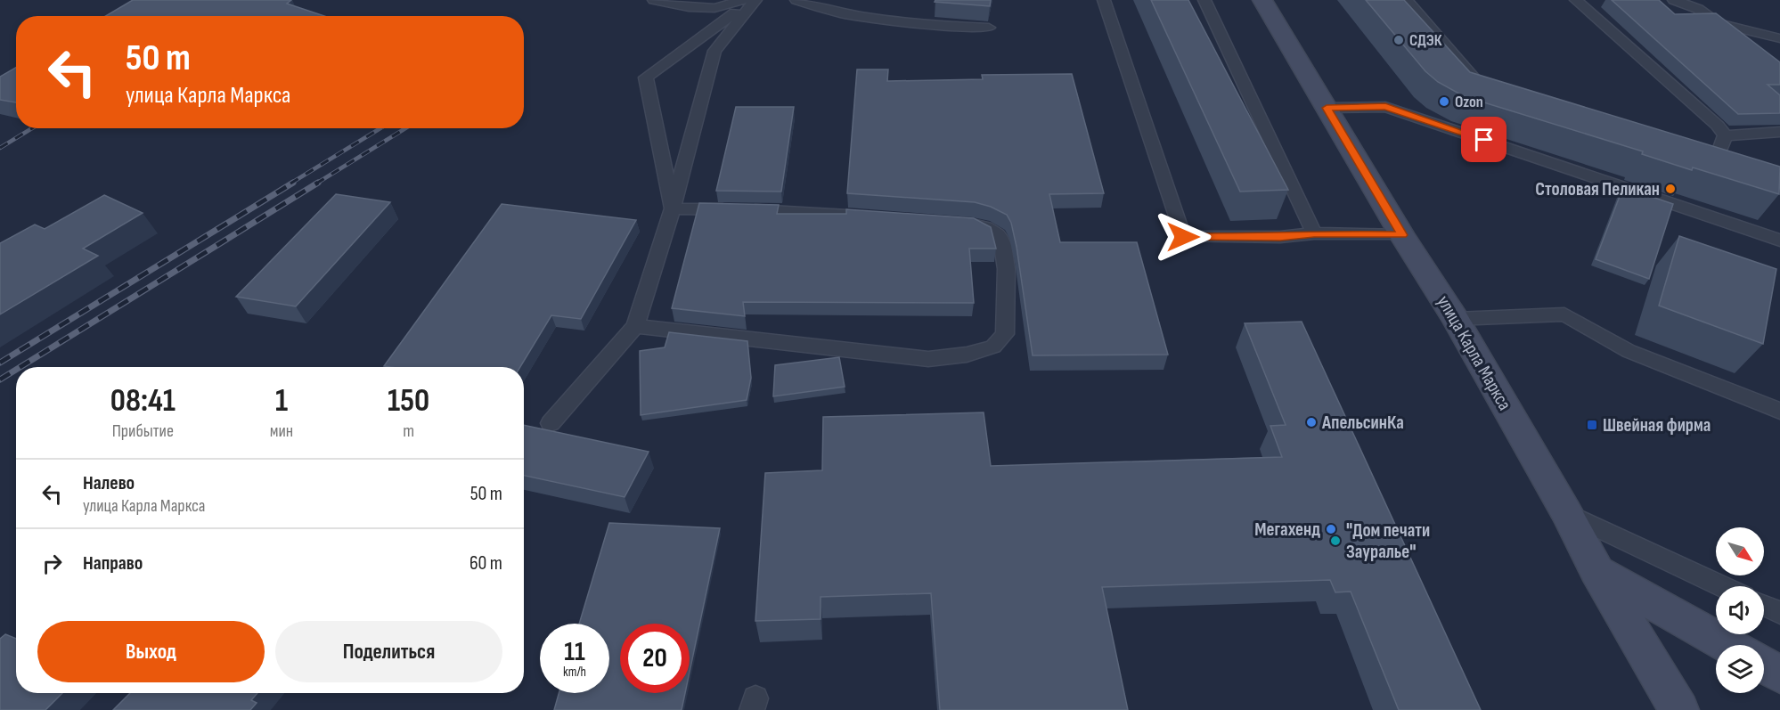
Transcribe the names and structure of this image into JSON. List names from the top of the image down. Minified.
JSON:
{"streets":{"main road":["улица Карла Маркса"]},"places":{"other":["СДЭК","Ozon","Столовая Пеликан","АпельсинКа","Мегахенд","\"Дом печати Зауралье\""],"transit":["Швейная фирма"]},"north":"bottom right","page":{"turn":["50 m","улица Карла Маркса"],"eta":["08:41","Прибытие","1","мин","150","m"],"list":[{"name":"Налево","note":"улица Карла Маркса","value":"50 m"},{"name":"Направо","value":"60 m"}],"buttons":["Выход","Поделиться"],"speed":"11 km/h","limit":"20"}}
